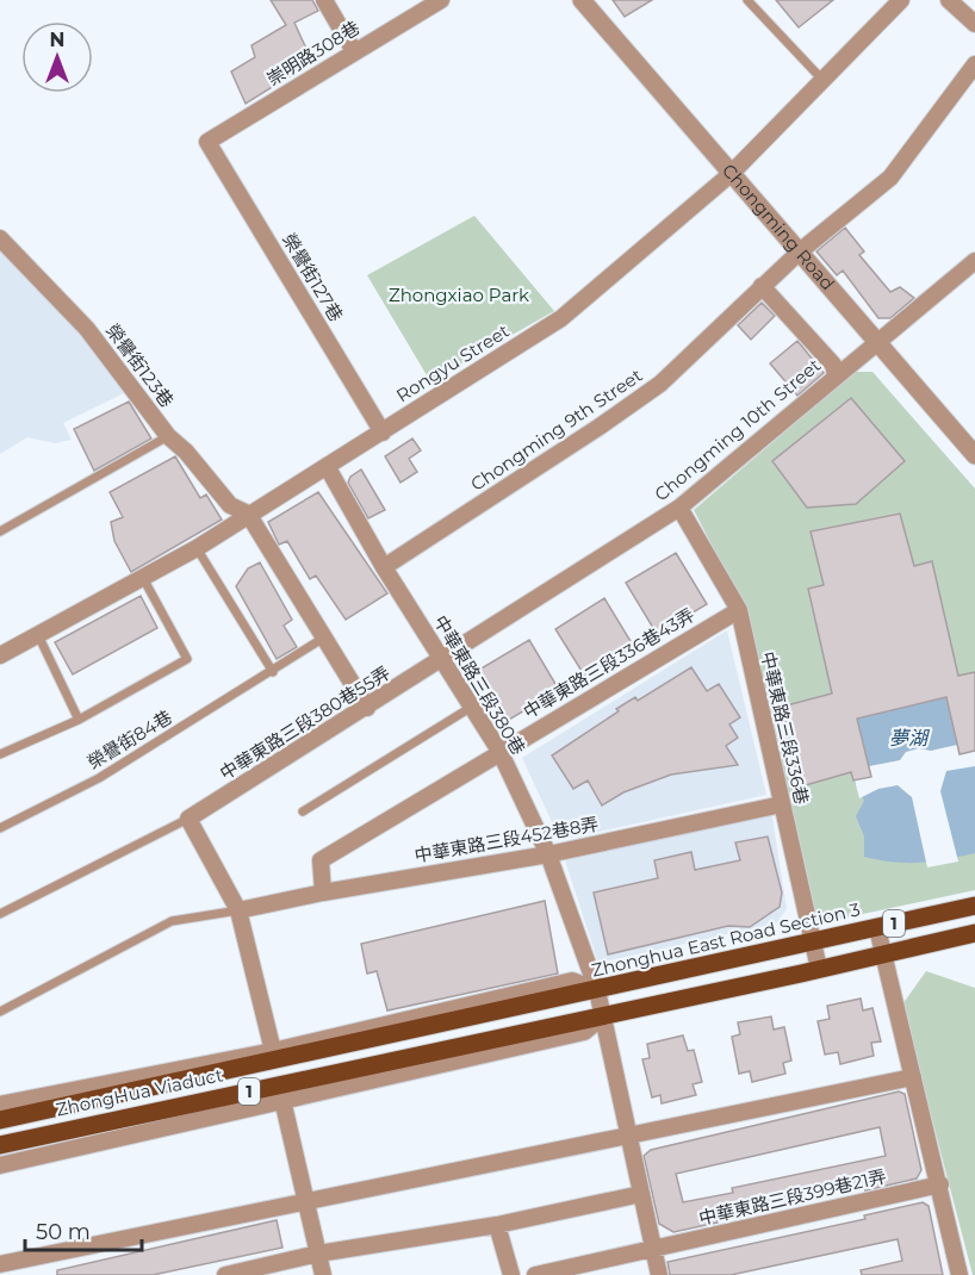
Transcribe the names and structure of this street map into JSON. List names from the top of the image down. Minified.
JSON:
{"streets":{"main road":["1","Zhonghua East Road Section 3","ZhongHua Viaduct"],"street":["崇明路308巷","Chongming Road","榮譽街127巷","Rongyu Street","榮譽街123巷","Chongming 9th Street","Chongming 10th Street","中華東路三段336巷43弄","中華東路三段380巷","中華東路三段380巷55弄","中華東路三段336巷","中華東路三段452巷8弄","中華東路三段399巷21弄"],"lane":["榮譽街84巷"]},"crossings":[["崇明路308巷","榮譽街127巷"],["Chongming Road","Rongyu Street"],["Chongming Road","Chongming 9th Street"],["Chongming Road","Chongming 10th Street"],["榮譽街127巷","Rongyu Street"],["Rongyu Street","榮譽街123巷"],["Rongyu Street","中華東路三段380巷"],["Chongming 9th Street","中華東路三段380巷"],["Chongming 10th Street","中華東路三段380巷"],["Chongming 10th Street","中華東路三段380巷55弄"],["Chongming 10th Street","中華東路三段336巷"],["中華東路三段336巷43弄","中華東路三段380巷"],["中華東路三段336巷43弄","中華東路三段336巷"],["中華東路三段336巷43弄","中華東路三段452巷8弄"],["中華東路三段380巷","中華東路三段380巷55弄"],["中華東路三段380巷","中華東路三段452巷8弄"],["中華東路三段380巷","1"],["中華東路三段380巷","Zhonghua East Road Section 3"],["中華東路三段380巷","ZhongHua Viaduct"],["中華東路三段380巷","中華東路三段399巷21弄"],["中華東路三段336巷","中華東路三段452巷8弄"],["中華東路三段336巷","1"],["中華東路三段336巷","Zhonghua East Road Section 3"],["1","ZhongHua Viaduct"],["Zhonghua East Road Section 3","ZhongHua Viaduct"]],"water":["夢湖"],"parks":["Zhongxiao Park"],"scale_bar":"50 m","north":"top"}
